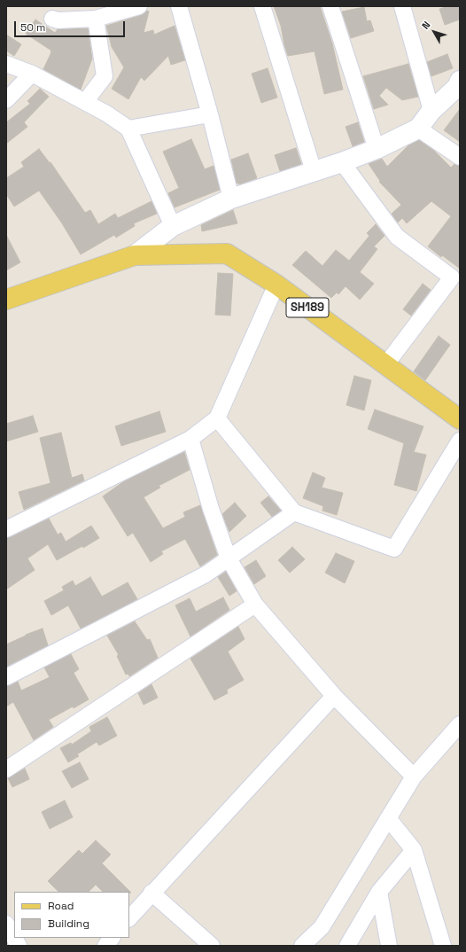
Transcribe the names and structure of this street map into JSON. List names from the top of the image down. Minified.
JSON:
{"streets":{"main road":["SH189"]},"legend":["Road","Building"],"scale_bar":"50 m","north":"top left"}
